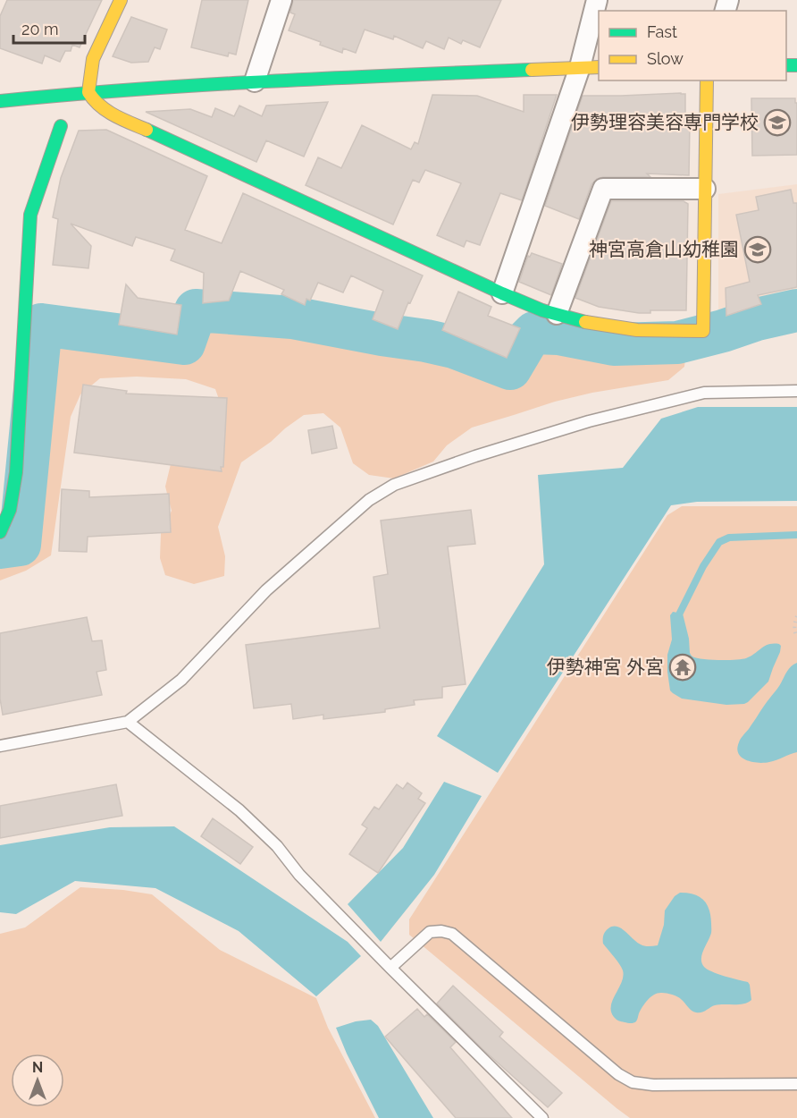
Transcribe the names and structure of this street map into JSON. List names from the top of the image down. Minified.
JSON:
{"places":{"school or university":["伊勢理容美容専門学校","神宮高倉山幼稚園"],"temple":["伊勢神宮 外宮"]},"legend":["Fast","Slow"],"scale_bar":"20 m","north":"top"}
